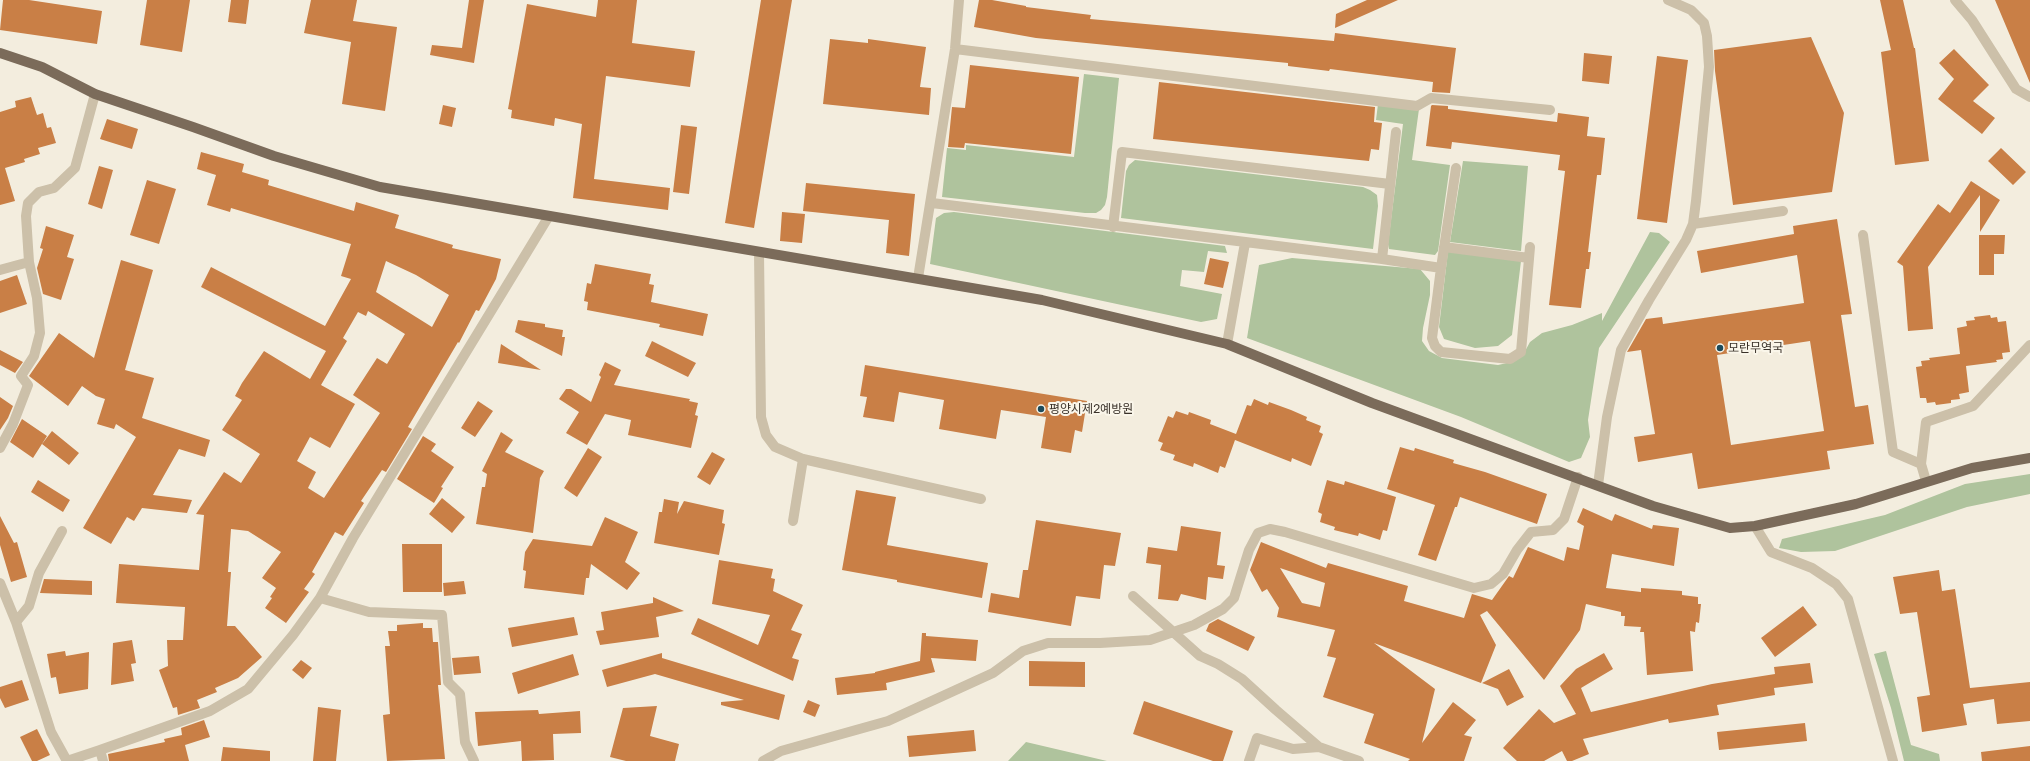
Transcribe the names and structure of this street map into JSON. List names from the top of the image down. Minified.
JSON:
{"places":["모란무역국","평양시제2예방원"]}
